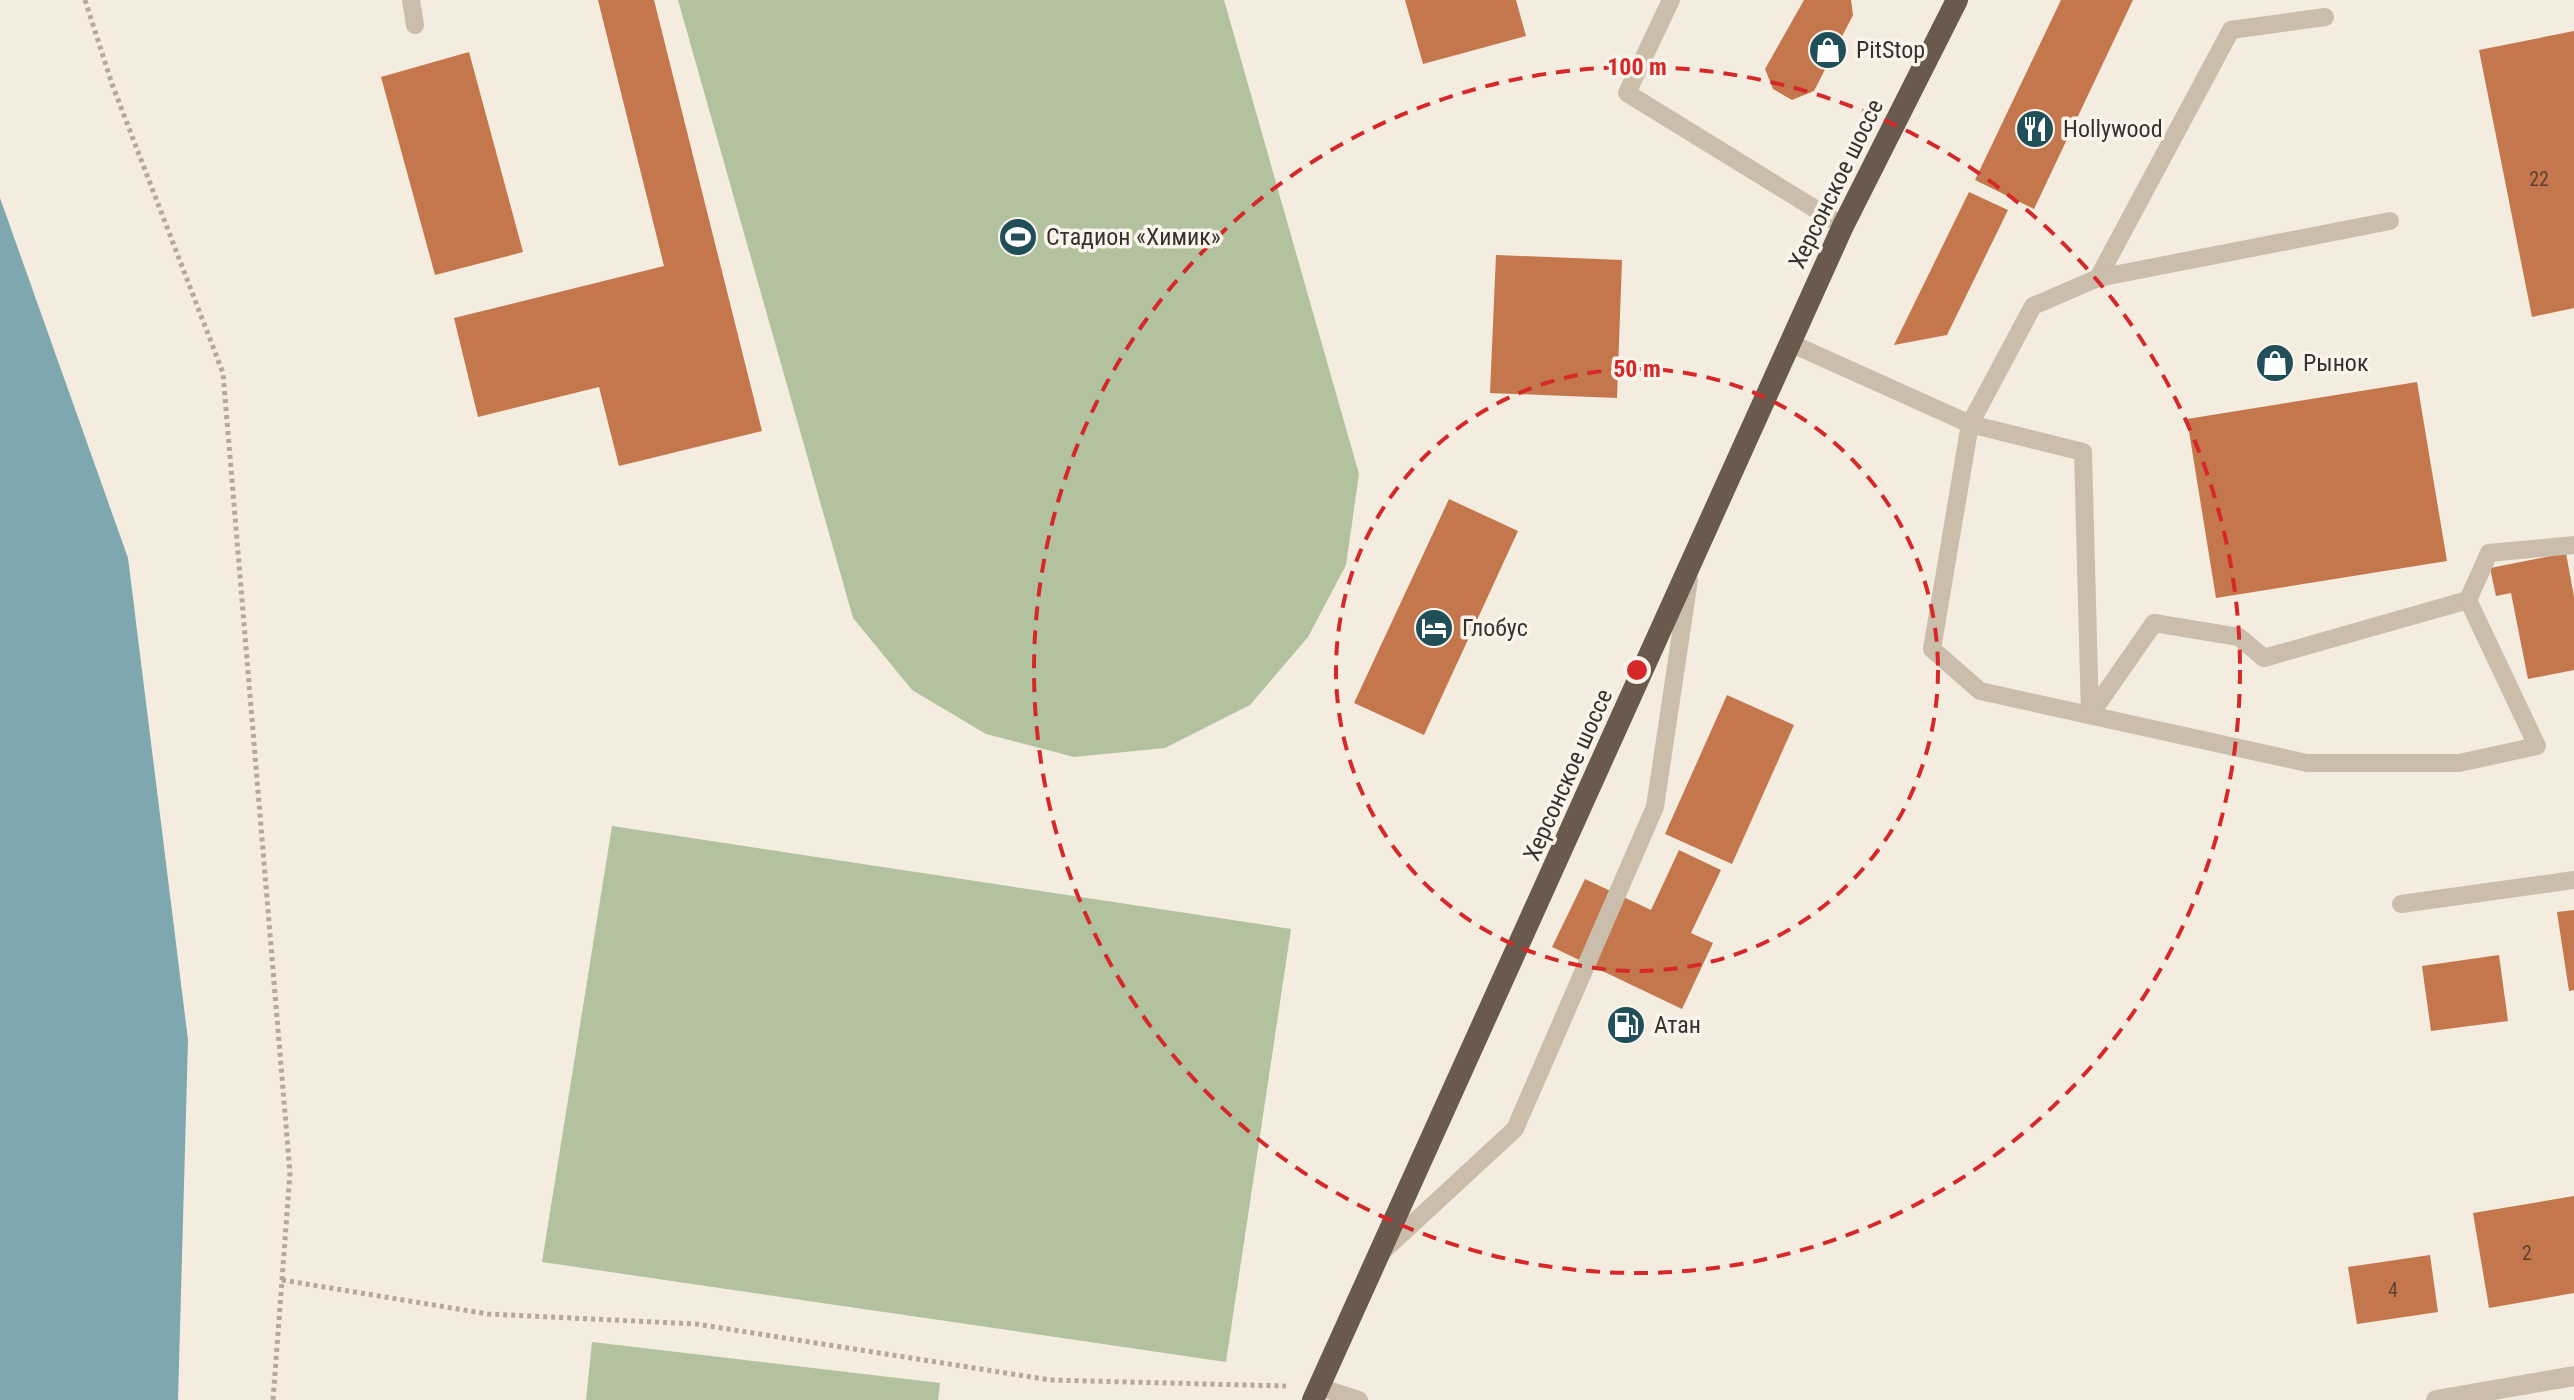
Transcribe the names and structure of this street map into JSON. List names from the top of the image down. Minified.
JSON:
{"streets":{"highway":["Херсонское шоссе"]},"places":{"shop":["PitStop","Рынок"],"restaurant":["Hollywood"],"sports":["Стадион «Химик»"],"hotel":["Глобус"],"fuel station":["Атан"]},"house_numbers":["22","2","4"],"rings":["100 m","50 m"]}
